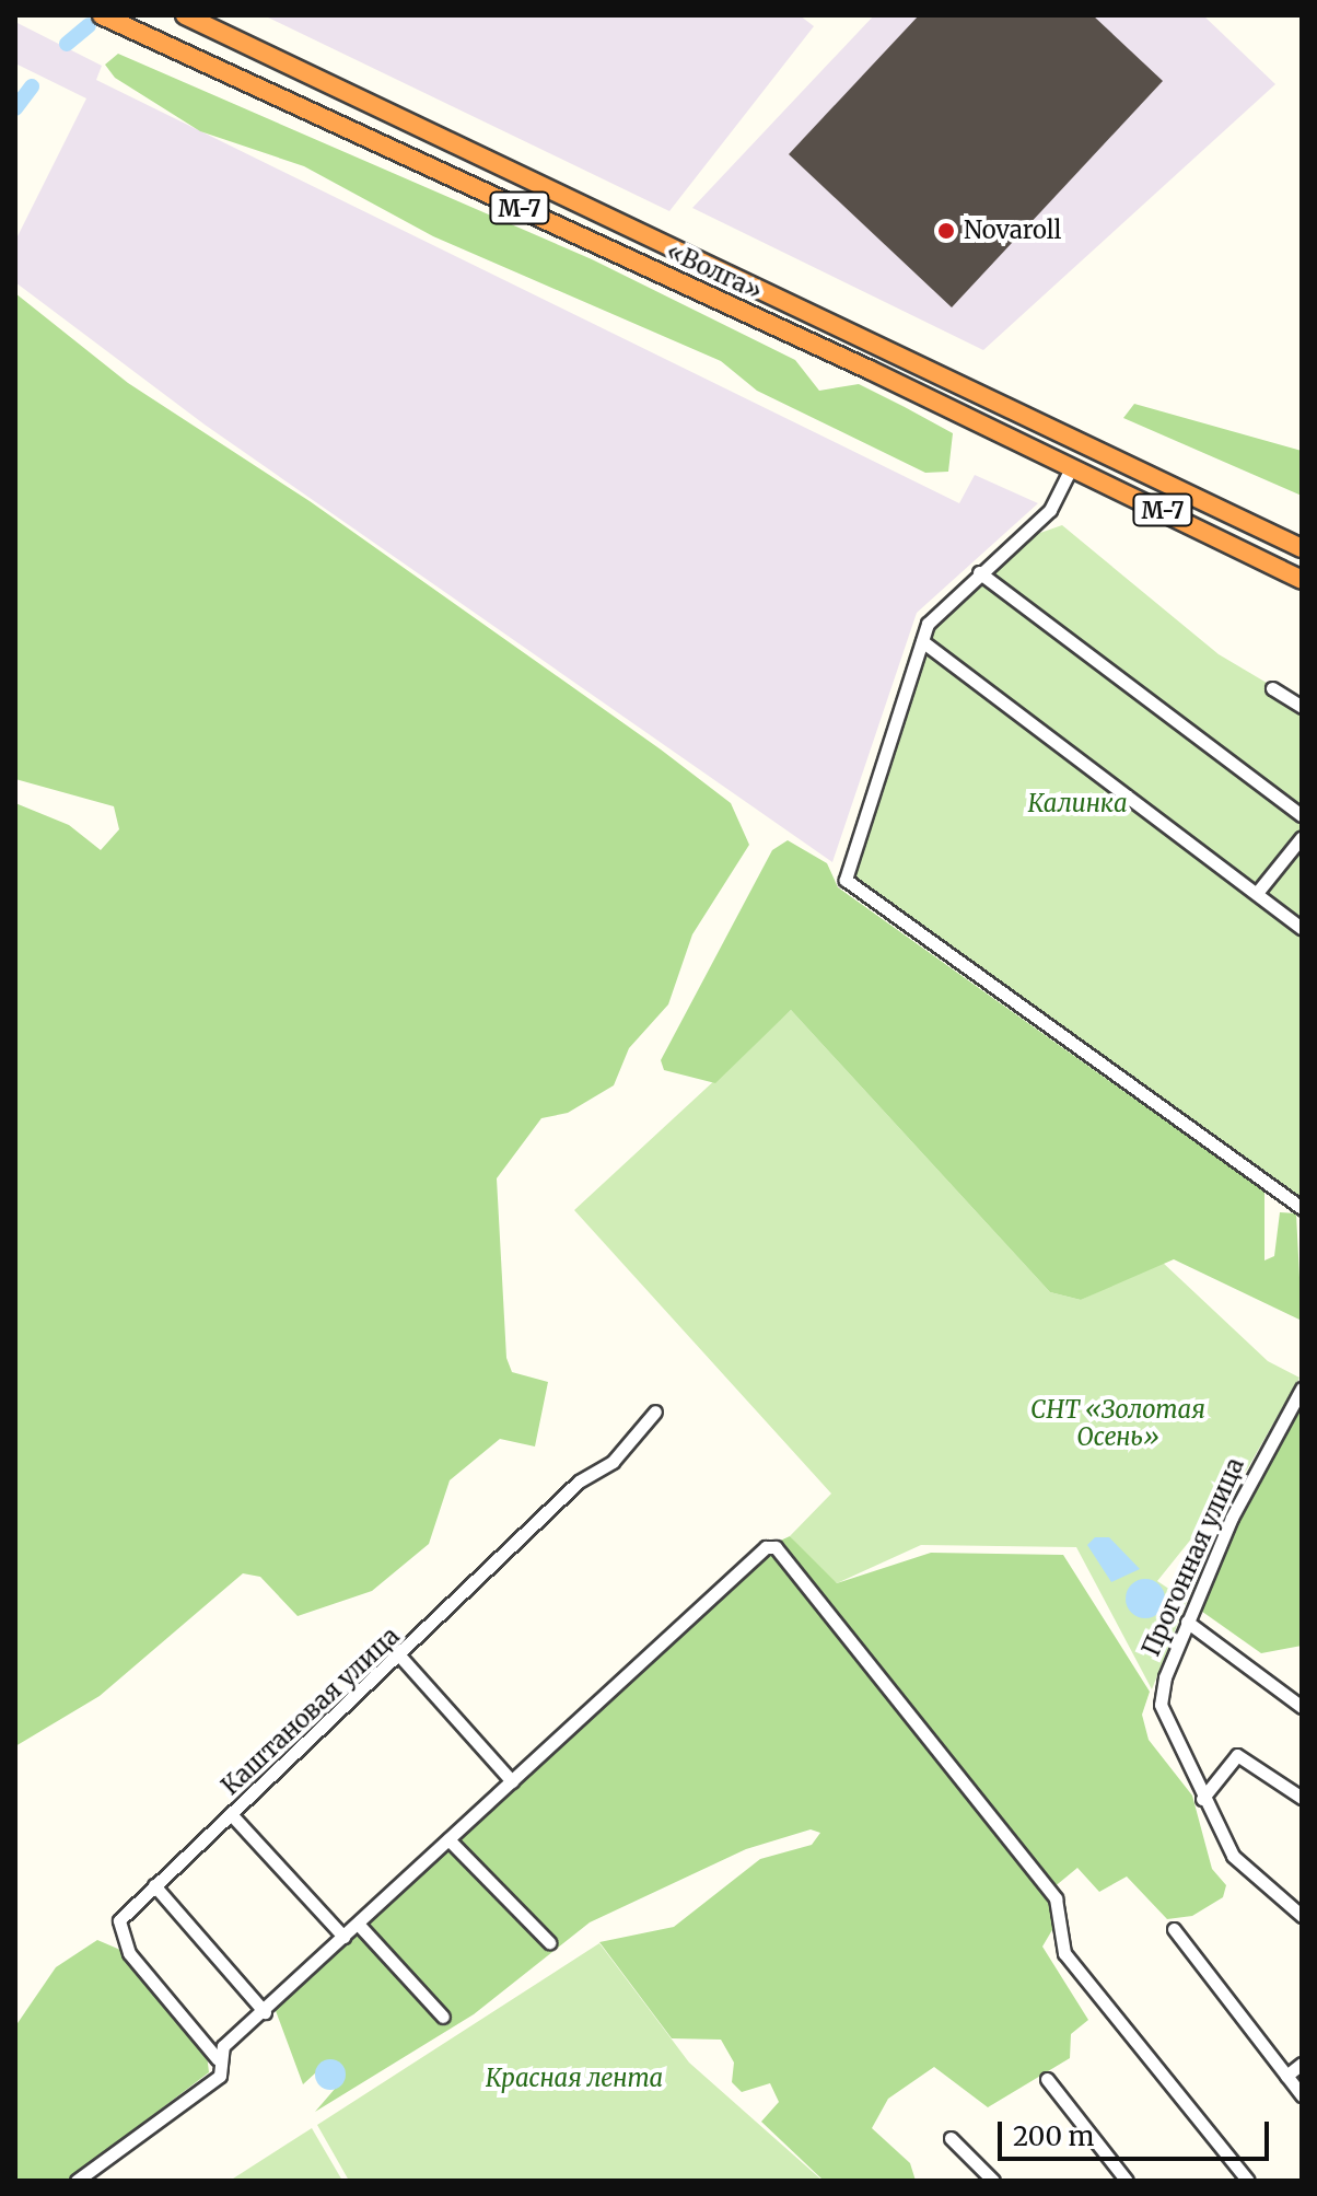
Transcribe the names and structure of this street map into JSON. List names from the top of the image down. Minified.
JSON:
{"streets":{"highway":["М-7","«Волга»"],"street":["Прогонная улица","Каштановая улица"]},"parks":["Калинка","СНТ «Золотая Осень»","Красная лента"],"places":["Novaroll"],"scale_bar":"200 m"}
